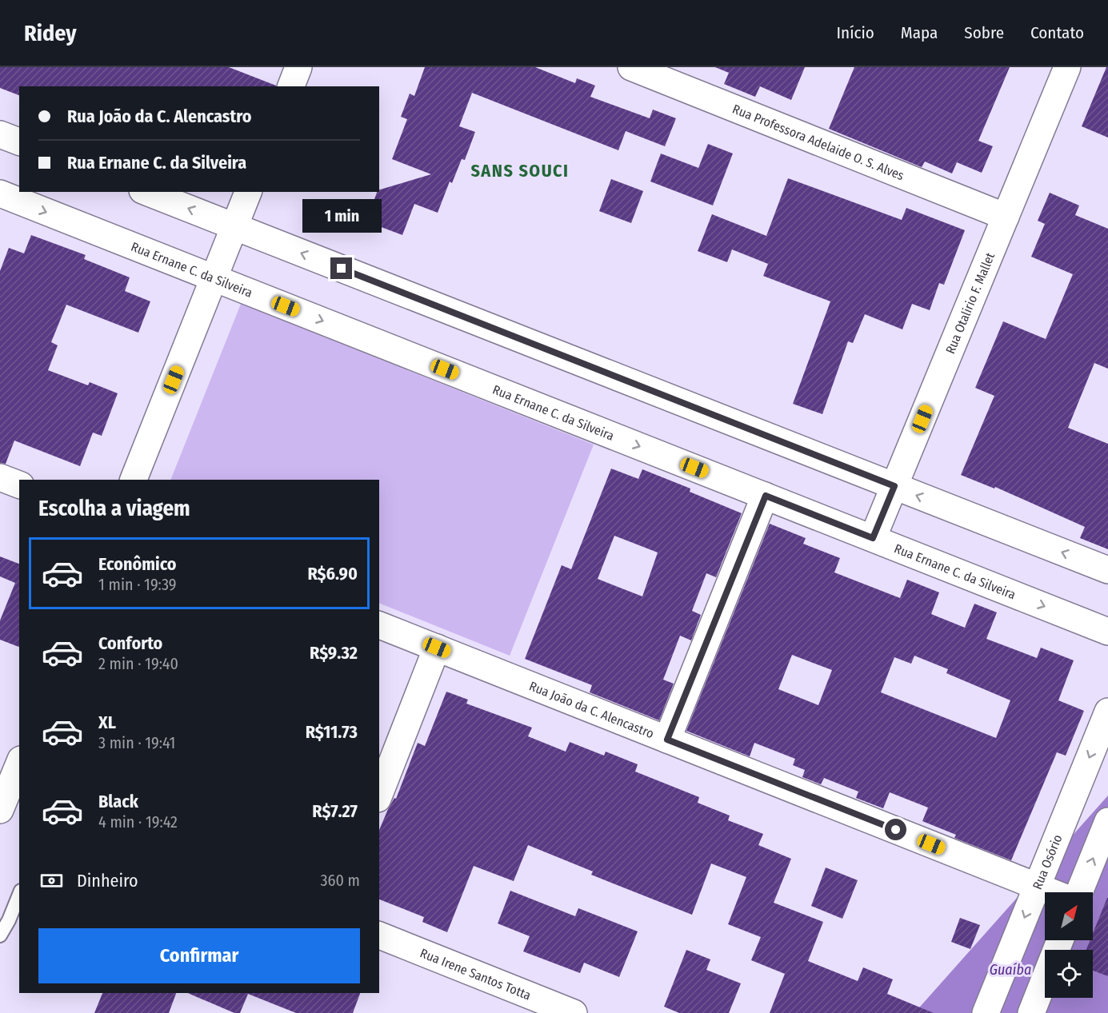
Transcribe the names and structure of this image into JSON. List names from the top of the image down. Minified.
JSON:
{"streets":{"street":["Rua Professora Adelaide O. S. Alves","Rua Ernane C. da Silveira","Rua Otalirio F. Mallet","Rua João da C. Alencastro","Rua Osório","Rua Irene Santos Totta"]},"crossings":[["Rua Professora Adelaide O. S. Alves","Rua Otalirio F. Mallet"],["Rua Ernane C. da Silveira","Rua Otalirio F. Mallet"],["Rua João da C. Alencastro","Rua Osório"]],"districts":["SANS SOUCI"],"water":["Guaíba"],"north":"top right","page":{"header":"Ridey","nav":["Início","Mapa","Sobre","Contato"],"banner":["Rua João da C. Alencastro","Rua Ernane C. da Silveira"],"bubble":"1 min","heading":"Escolha a viagem","list":[{"name":"Econômico","note":"1 min · 19:39","value":"R$6.90"},{"name":"Conforto","note":"2 min · 19:40","value":"R$9.32"},{"name":"XL","note":"3 min · 19:41","value":"R$11.73"},{"name":"Black","note":"4 min · 19:42","value":"R$7.27"}],"pay":["Dinheiro","360 m"],"buttons":"Confirmar"}}
